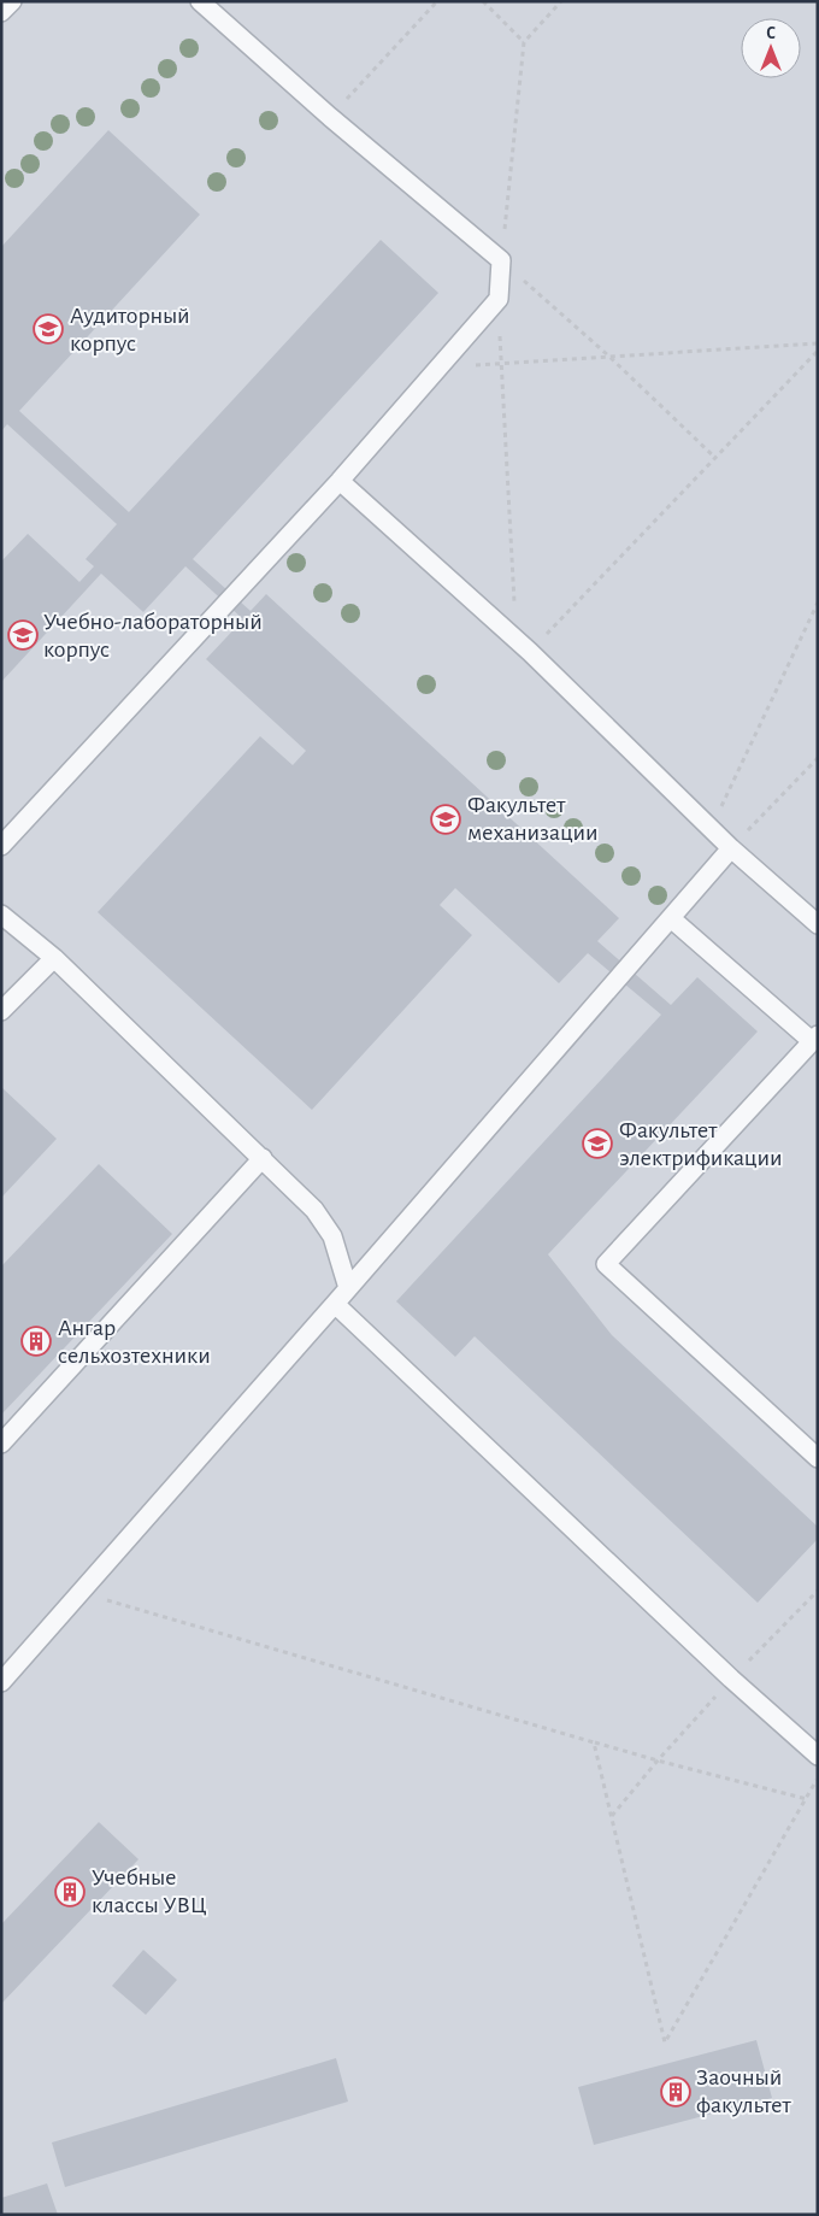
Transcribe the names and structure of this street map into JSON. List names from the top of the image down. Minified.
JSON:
{"places":{"school or university":["Аудиторный корпус","Учебно-лабораторный корпус","Факультет механизации","Факультет электрификации"],"building":["Ангар сельхозтехники","Учебные классы УВЦ","Заочный факультет"]},"north":"top"}
